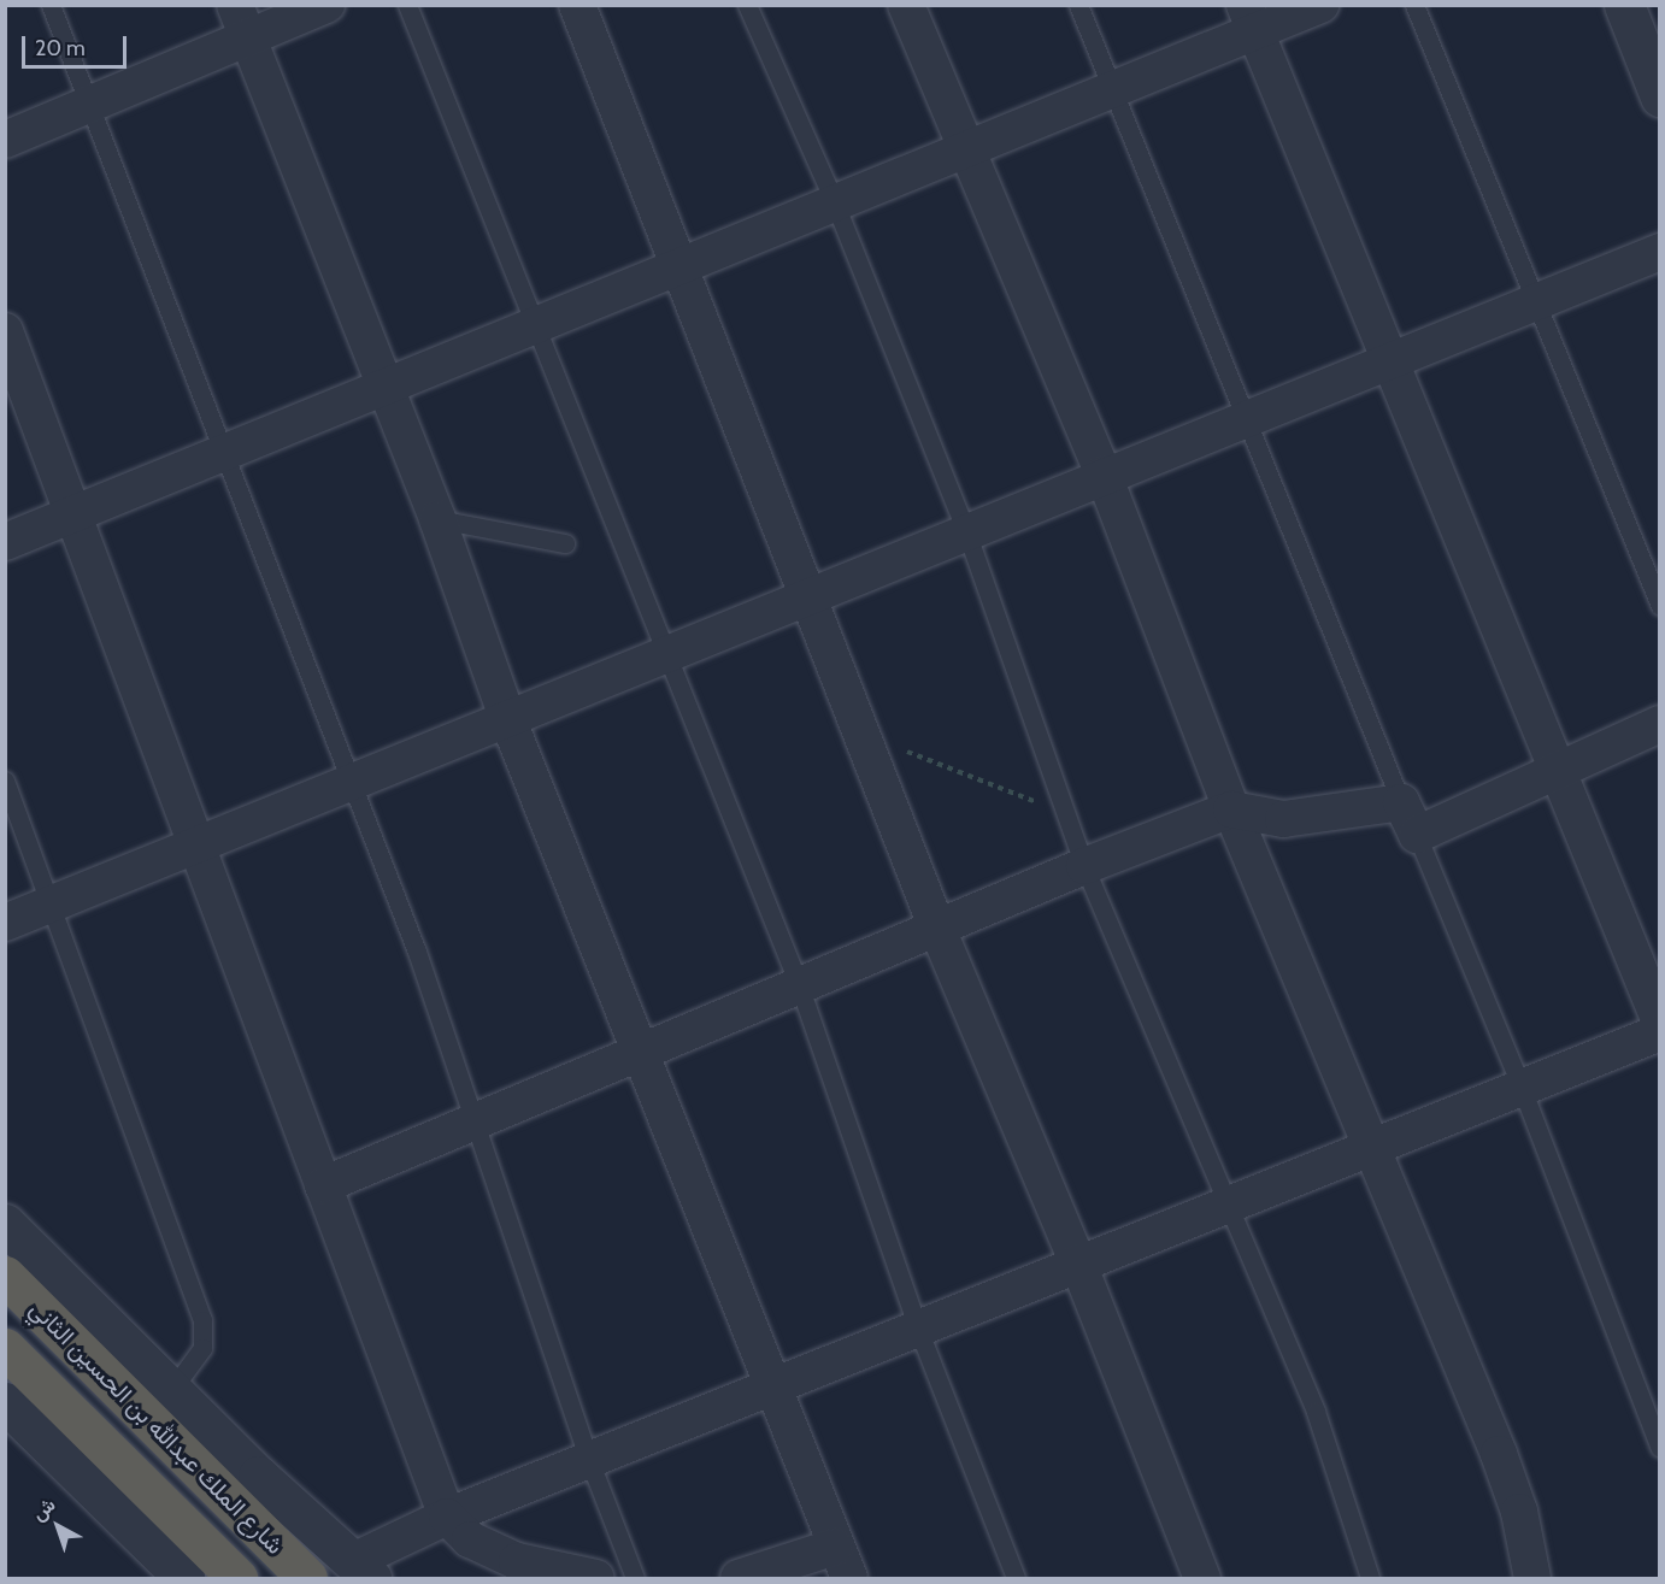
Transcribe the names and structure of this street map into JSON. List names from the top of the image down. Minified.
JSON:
{"streets":{"highway":["شارع الملك عبدالله بن الحسين الثاني"]},"scale_bar":"20 m","north":"top left"}
